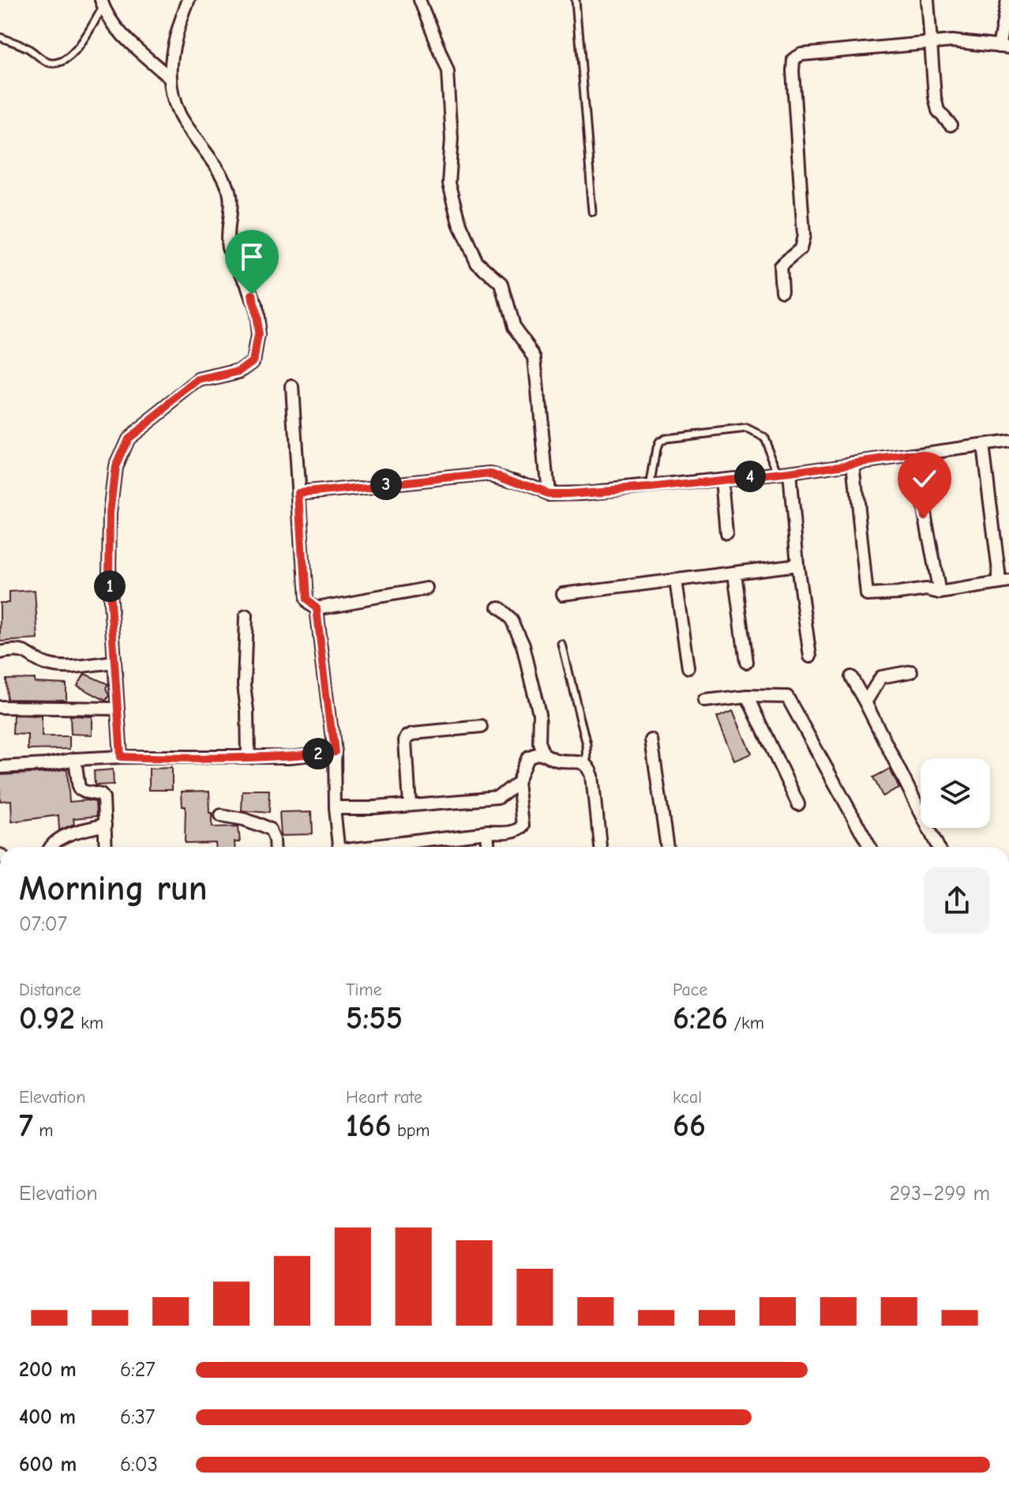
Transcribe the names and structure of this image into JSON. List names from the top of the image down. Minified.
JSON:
{"page":{"pins":["4","3","1","2"],"heading":["Morning run","07:07"],"stats":[["Distance","0.92 km"],["Time","5:55"],["Pace","6:26 /km"],["Elevation","7 m"],["Heart rate","166 bpm"],["kcal","66"]],"chart":["Elevation","293–299 m"],"list":[{"name":"200 m","note":"6:27"},{"name":"400 m","note":"6:37"},{"name":"600 m","note":"6:03"}]}}
